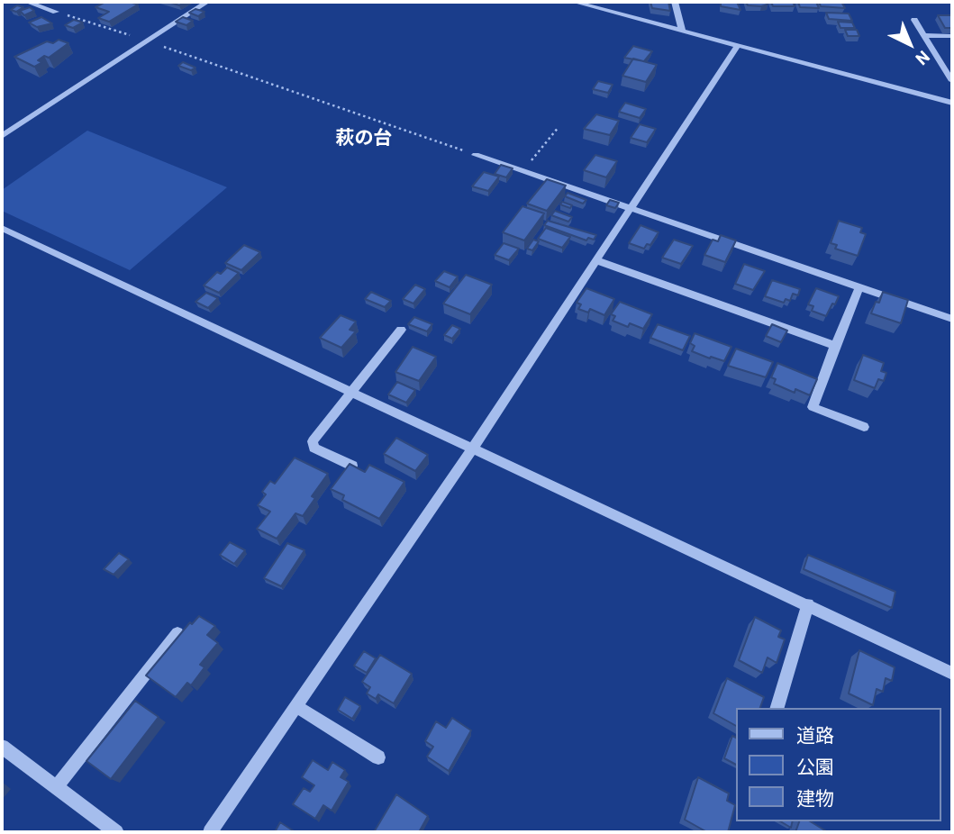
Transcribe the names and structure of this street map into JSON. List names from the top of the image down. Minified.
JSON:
{"districts":["萩の台"],"legend":["道路","公園","建物"],"north":"bottom right"}
